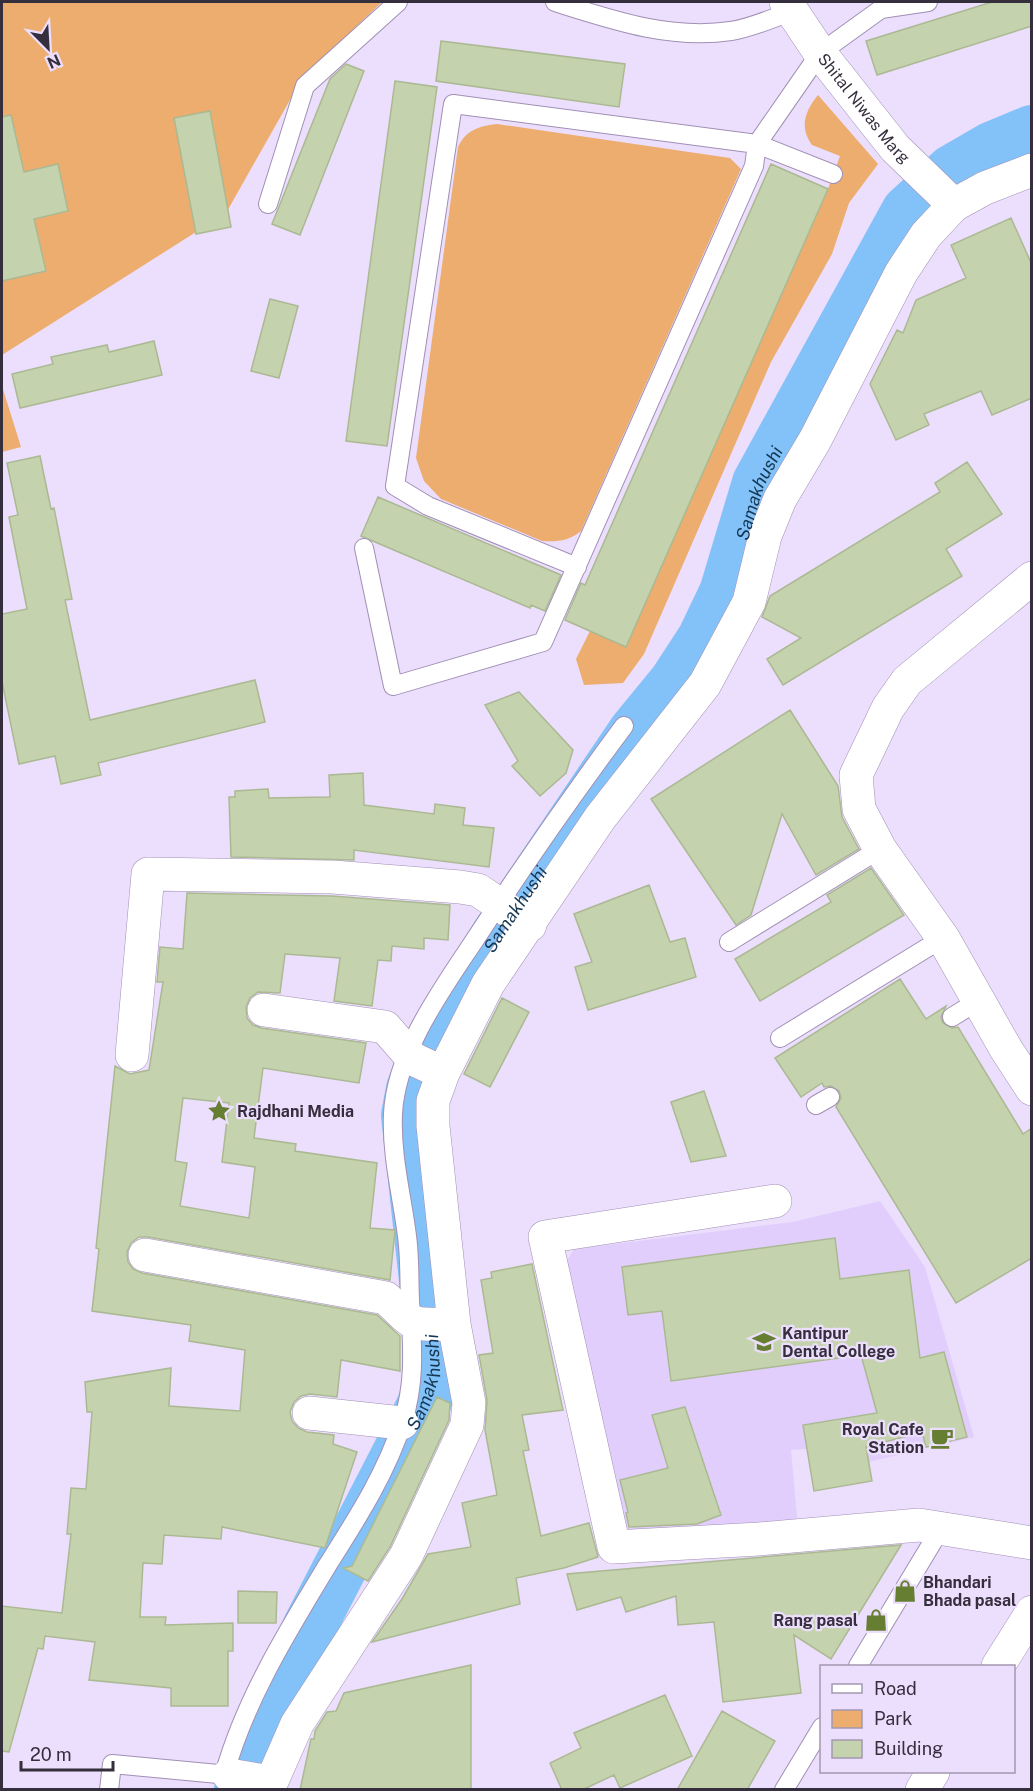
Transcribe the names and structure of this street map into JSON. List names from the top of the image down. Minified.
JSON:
{"streets":{"main road":["Shital Niwas Marg"]},"water":["Samakhushi"],"places":{"place":["Rajdhani Media"],"school or university":["Kantipur Dental College"],"cafe":["Royal Cafe Station"],"shop":["Bhandari Bhada pasal","Rang pasal"]},"legend":["Road","Park","Building"],"scale_bar":"20 m","north":"bottom right"}
